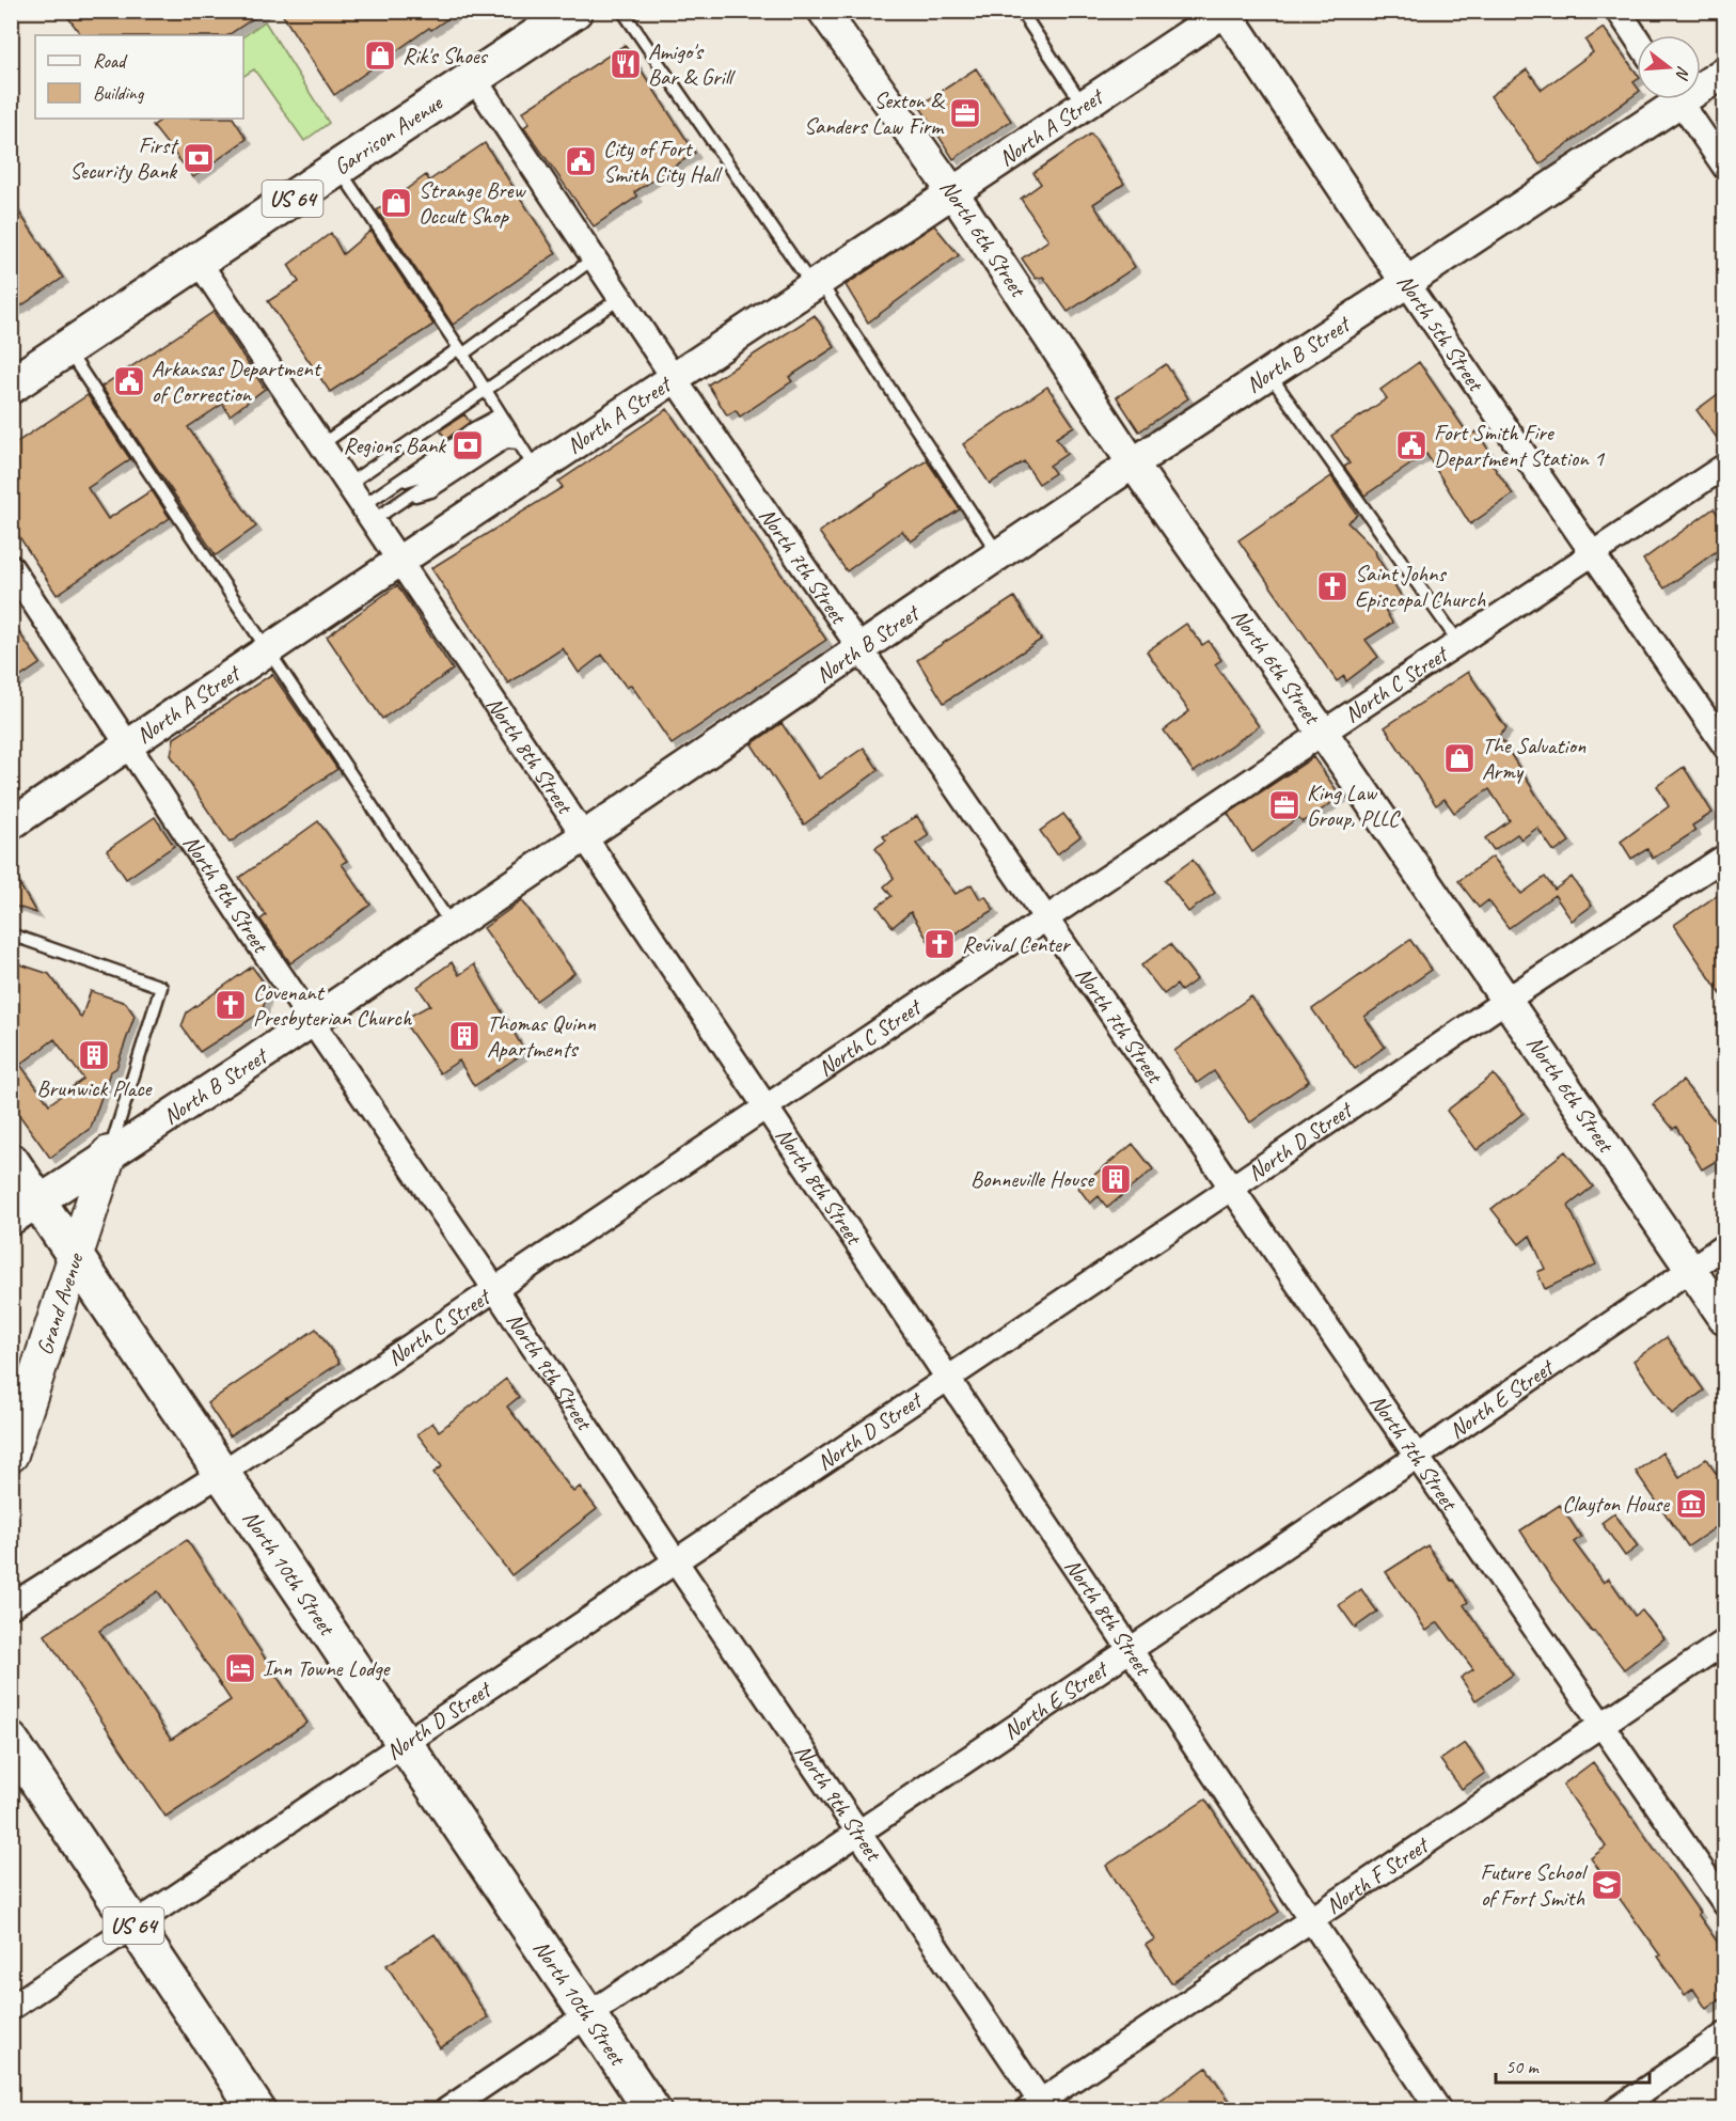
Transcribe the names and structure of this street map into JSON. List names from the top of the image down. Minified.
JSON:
{"streets":{"main road":["Garrison Avenue","US 64","Grand Avenue","North 10th Street"],"street":["North A Street","North 6th Street","North 5th Street","North B Street","North 7th Street","North C Street","North 8th Street","North 9th Street","North D Street","North E Street","North F Street"]},"crossings":[["North A Street","North 6th Street"],["North A Street","North 5th Street"],["North A Street","North 7th Street"],["North A Street","North 8th Street"],["North A Street","North 9th Street"],["Garrison Avenue","North 7th Street"],["Garrison Avenue","North 8th Street"],["US 64","North D Street"],["North 6th Street","North B Street"],["North 6th Street","North C Street"],["North 6th Street","North D Street"],["North 6th Street","North E Street"],["North 5th Street","North B Street"],["North 5th Street","North C Street"],["North B Street","North 7th Street"],["North B Street","North 8th Street"],["North B Street","North 9th Street"],["North B Street","Grand Avenue"],["North B Street","North 10th Street"],["North 7th Street","North C Street"],["North 7th Street","North D Street"],["North 7th Street","North E Street"],["North 7th Street","North F Street"],["North C Street","North 8th Street"],["North C Street","North 9th Street"],["North C Street","North 10th Street"],["North 8th Street","North D Street"],["North 8th Street","North E Street"],["North 8th Street","North F Street"],["North 9th Street","North D Street"],["North 9th Street","North E Street"],["North 9th Street","North F Street"],["North D Street","North 10th Street"],["Grand Avenue","North 10th Street"],["North E Street","North 10th Street"]],"places":{"shop":["Rik's Shoes","Strange Brew Occult Shop","The Salvation Army"],"restaurant":["Amigo's Bar & Grill"],"office":["Sexton & Sanders Law Firm","King Law Group, PLLC"],"bank":["First Security Bank","Regions Bank"],"public building":["City of Fort Smith City Hall","Arkansas Department of Correction","Fort Smith Fire Department Station 1"],"church":["Saint Johns Episcopal Church","Revival Center","Covenant Presbyterian Church"],"building":["Thomas Quinn Apartments","Brunwick Place","Bonneville House"],"museum":["Clayton House"],"hotel":["Inn Towne Lodge"],"school or university":["Future School of Fort Smith"]},"legend":["Road","Building"],"scale_bar":"50 m","north":"right"}
